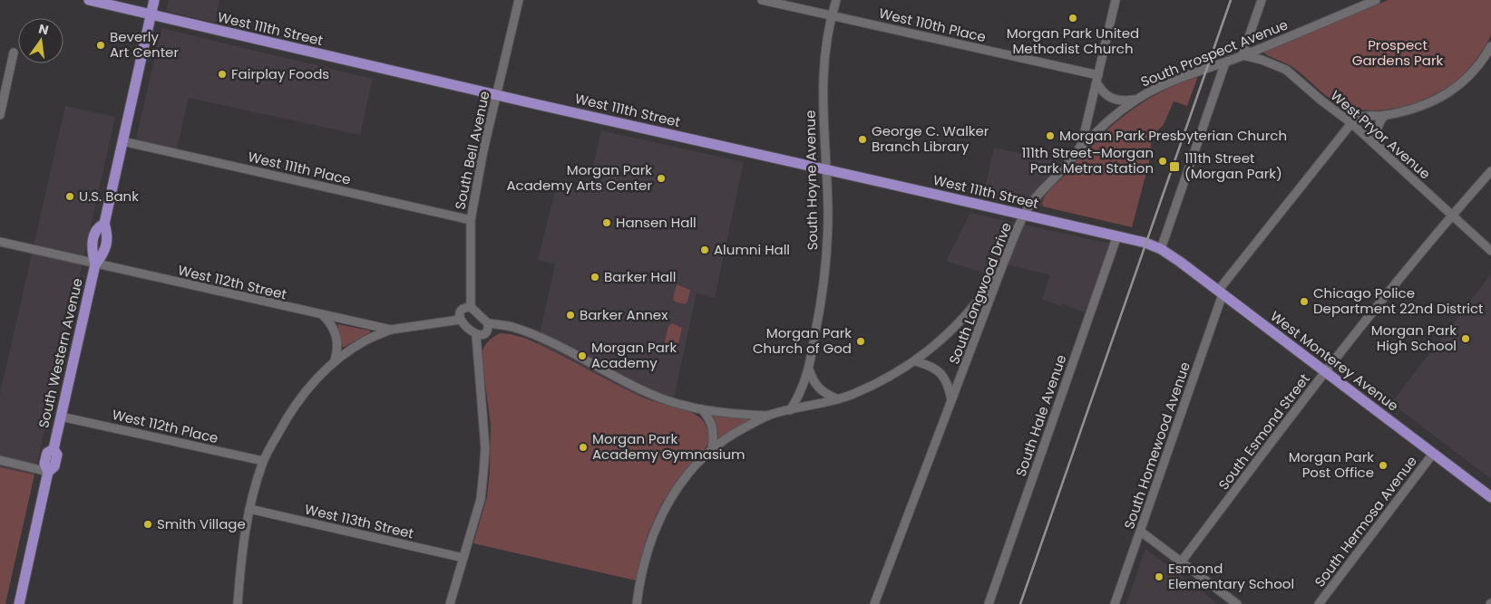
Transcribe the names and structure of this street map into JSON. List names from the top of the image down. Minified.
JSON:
{"streets":{"main road":["West 111th Street","South Western Avenue","West Monterey Avenue"],"street":["West 110th Place","South Prospect Avenue","West Pryor Avenue","South Bell Avenue","West 111th Place","South Hoyne Avenue","West 112th Street","South Longwood Drive","South Hale Avenue","West 112th Place","South Esmond Street","South Homewood Avenue","West 113th Street","South Hermosa Avenue"]},"crossings":[["West 110th Place","South Hoyne Avenue"],["West 110th Place","South Longwood Drive"],["West 111th Street","South Bell Avenue"],["West 111th Street","South Hoyne Avenue"],["West 111th Street","South Longwood Drive"],["West 111th Street","South Western Avenue"],["West 111th Street","West Monterey Avenue"],["West 111th Street","South Hale Avenue"],["South Prospect Avenue","West Pryor Avenue"],["South Prospect Avenue","South Longwood Drive"],["West Pryor Avenue","South Esmond Street"],["West Pryor Avenue","South Homewood Avenue"],["South Bell Avenue","West 111th Place"],["West 111th Place","South Western Avenue"],["West 112th Street","South Western Avenue"],["South Western Avenue","West 112th Place"],["West Monterey Avenue","South Esmond Street"],["West Monterey Avenue","South Homewood Avenue"],["West Monterey Avenue","South Hermosa Avenue"]],"parks":["Prospect Gardens Park"],"places":{"other":["Morgan Park United Methodist Church","Beverly Art Center","Fairplay Foods","Morgan Park Presbyterian Church","George C. Walker Branch Library","111th Street–Morgan Park Metra Station","Morgan Park Academy Arts Center","U.S. Bank","Hansen Hall","Alumni Hall","Barker Hall","Chicago Police Department 22nd District","Barker Annex","Morgan Park High School","Morgan Park Church of God","Morgan Park Academy","Morgan Park Academy Gymnasium","Morgan Park Post Office","Smith Village","Esmond Elementary School"],"transit":["111th Street (Morgan Park)"]},"north":"top"}
